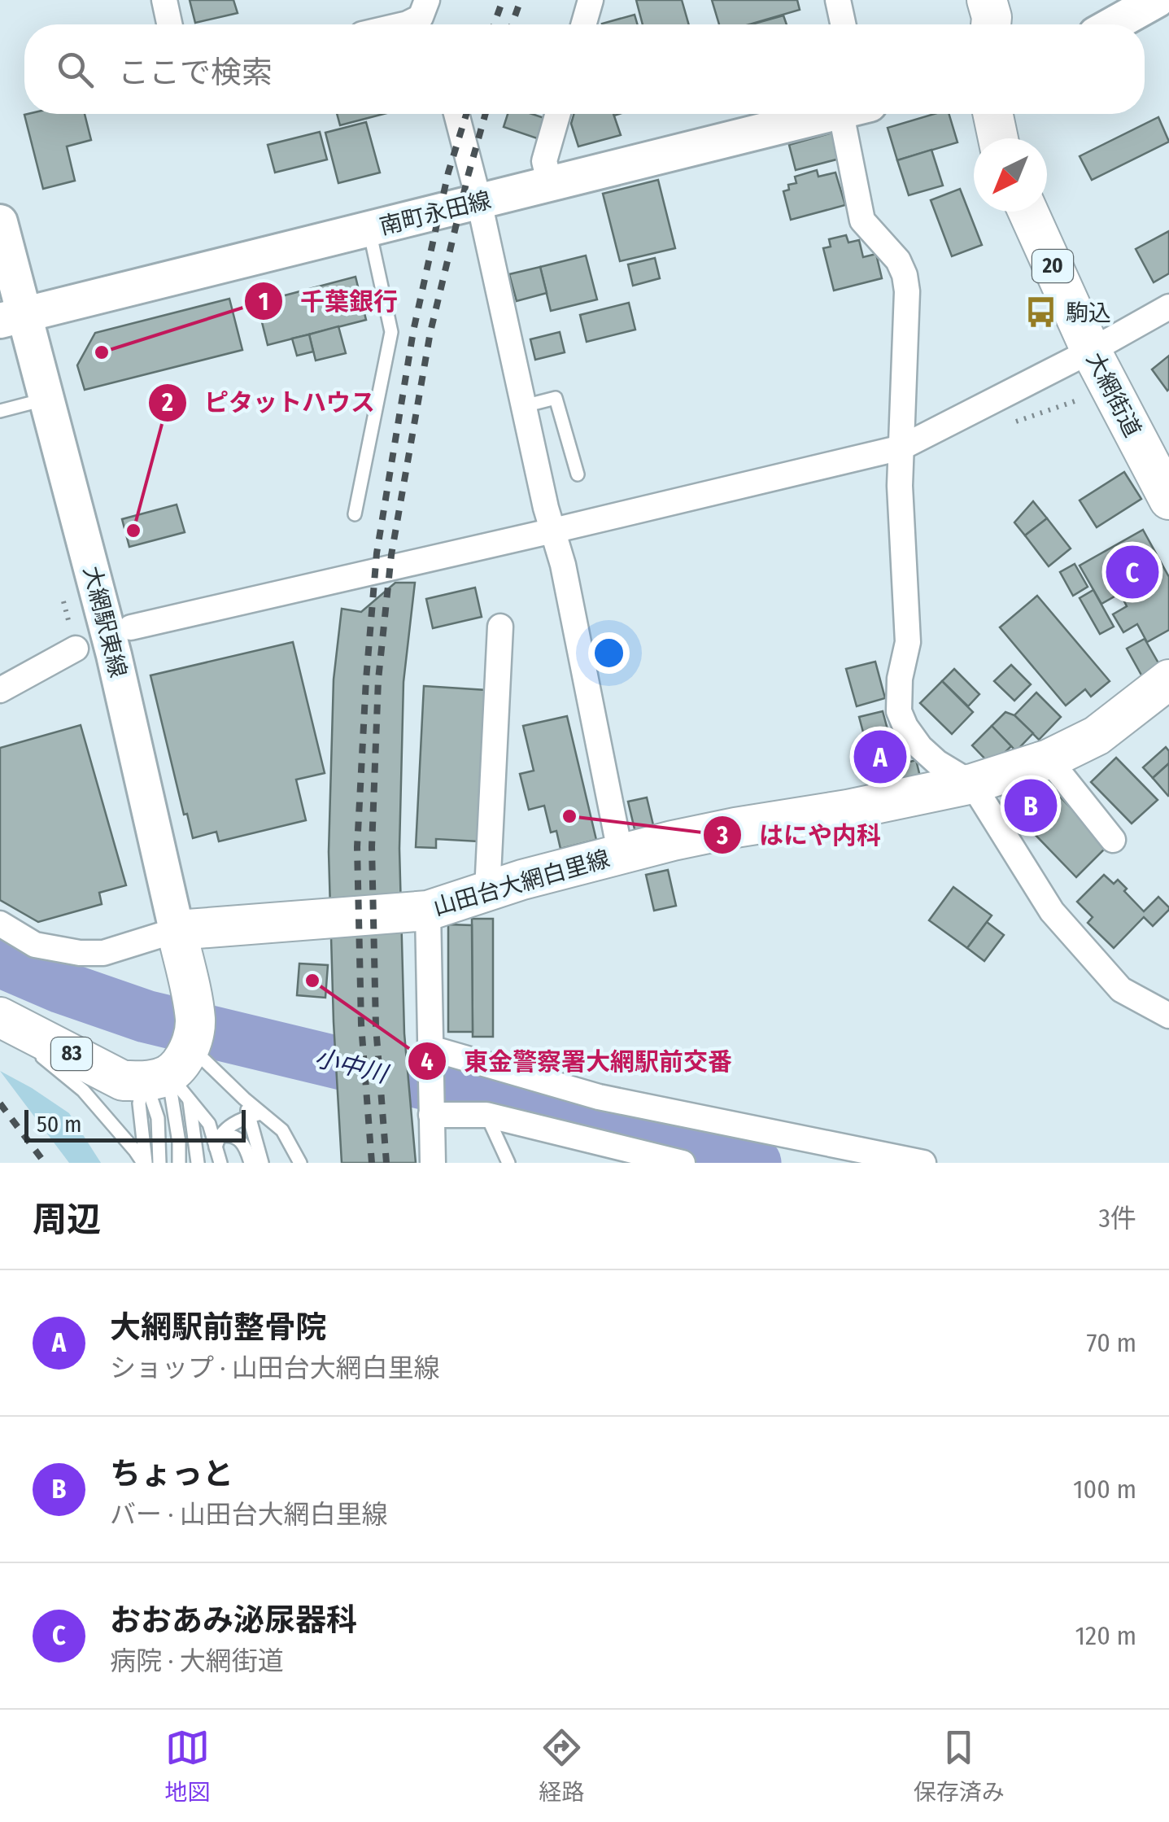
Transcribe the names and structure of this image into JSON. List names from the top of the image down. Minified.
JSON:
{"streets":{"main road":["20","大網街道","山田台大網白里線","83"],"street":["南町永田線","大網駅東線"]},"crossings":[["南町永田線","大網駅東線"],["大網駅東線","山田台大網白里線"]],"water":["小中川"],"places":{"bus stop":["駒込"],"other":["千葉銀行","ピタットハウス","はにや内科","東金警察署大網駅前交番"]},"scale_bar":"50 m","north":"bottom left","page":{"search":"ここで検索","pins":["C","A","B"],"scale":"50 m","heading":["周辺","3件"],"list":[{"mark":"A","name":"大網駅前整骨院","note":"ショップ · 山田台大網白里線","value":"70 m"},{"mark":"B","name":"ちょっと","note":"バー · 山田台大網白里線","value":"100 m"},{"mark":"C","name":"おおあみ泌尿器科","note":"病院 · 大網街道","value":"120 m"}],"nav":["地図","経路","保存済み"]}}
